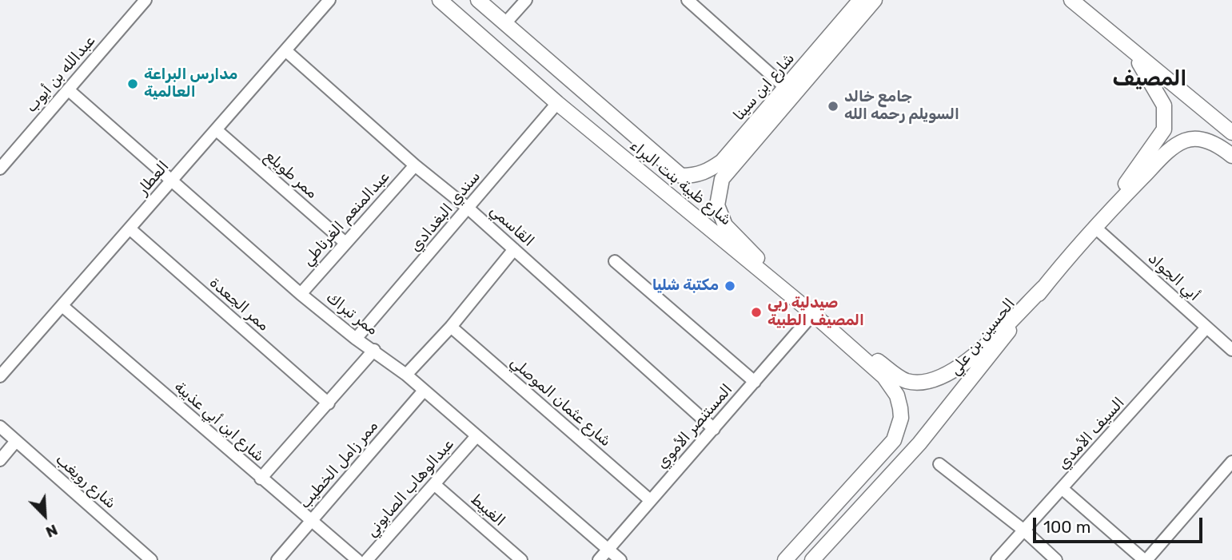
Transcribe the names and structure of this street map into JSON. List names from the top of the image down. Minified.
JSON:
{"streets":{"street":["عبدالله بن أيوب","شارع ابن سينا","ممر طويلع","العطار","شارع ظبية بنت البراء","سندي البغدادي","عبدالمنعم الغرناطي","القاسمي","أبي الجواد","ممر الجعدة","ممر تبراك","الحسين بن علي","شارع عثمان الموصلي","شارع ابن أبي عذيبة","المستنصر الأموي","السيف الأمدي","ممر زامل الخطيب","شارع رويغب","عبدالوهاب الصابوني","الغبيط"]},"crossings":[["عبدالله بن أيوب","ممر تبراك"],["شارع ابن سينا","شارع ظبية بنت البراء"],["ممر طويلع","العطار"],["ممر طويلع","عبدالمنعم الغرناطي"],["العطار","القاسمي"],["العطار","ممر الجعدة"],["العطار","ممر تبراك"],["العطار","شارع ابن أبي عذيبة"],["شارع ظبية بنت البراء","سندي البغدادي"],["شارع ظبية بنت البراء","المستنصر الأموي"],["سندي البغدادي","القاسمي"],["سندي البغدادي","ممر تبراك"],["عبدالمنعم الغرناطي","القاسمي"],["عبدالمنعم الغرناطي","ممر تبراك"],["القاسمي","المستنصر الأموي"],["أبي الجواد","الحسين بن علي"],["أبي الجواد","السيف الأمدي"],["ممر تبراك","المستنصر الأموي"],["ممر تبراك","ممر زامل الخطيب"],["ممر تبراك","عبدالوهاب الصابوني"],["شارع عثمان الموصلي","المستنصر الأموي"],["شارع ابن أبي عذيبة","ممر زامل الخطيب"],["عبدالوهاب الصابوني","الغبيط"]],"districts":["المصيف"],"places":["مدارس البراعة العالمية","جامع خالد السويلم رحمه الله","مكتبة شليا","صيدلية ربى المصيف الطبية"],"scale_bar":"100 m","north":"bottom right"}
